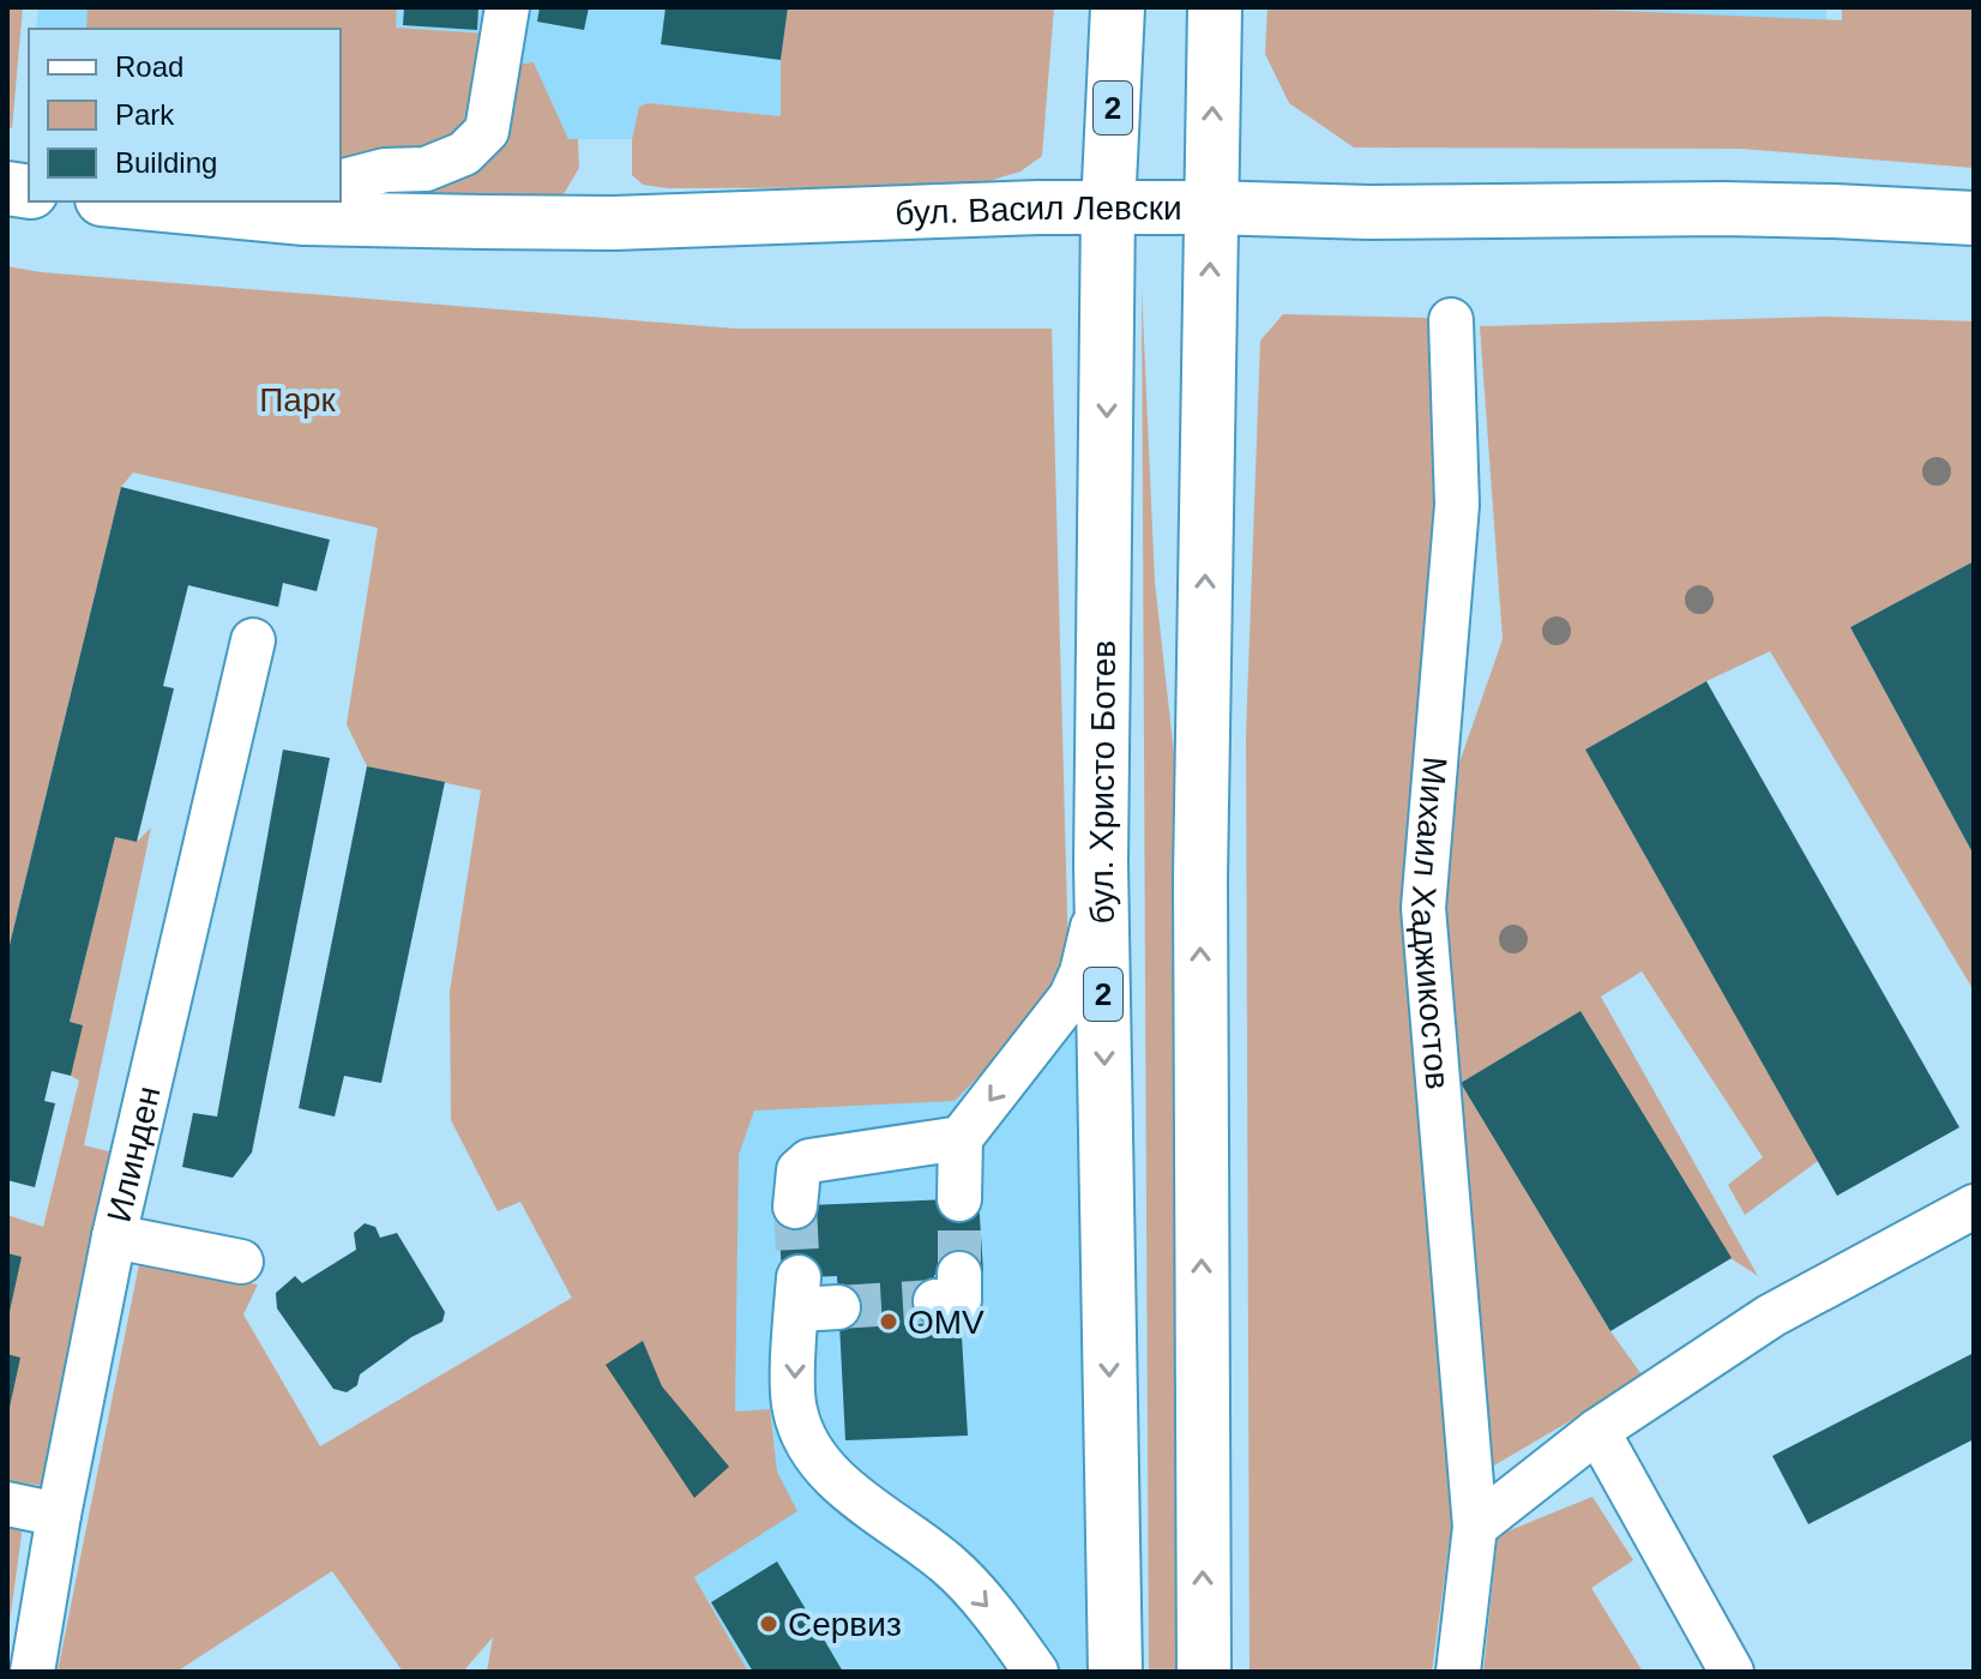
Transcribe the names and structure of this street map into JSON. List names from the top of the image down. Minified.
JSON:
{"streets":{"main road":["2","бул. Васил Левски","бул. Христо Ботев"],"street":["Михаил Хаджикостов","Илинден"]},"crossings":[["бул. Васил Левски","бул. Христо Ботев"]],"parks":["Парк"],"places":["OMV","Сервиз"],"legend":["Road","Park","Building"]}
